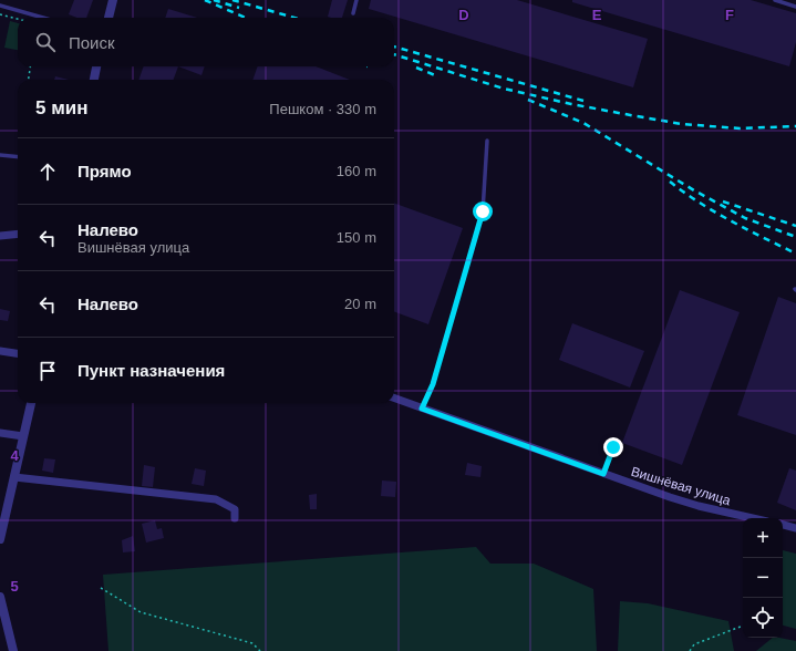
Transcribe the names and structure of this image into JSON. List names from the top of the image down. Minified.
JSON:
{"streets":{"street":["Вишнёвая улица"]},"page":{"search":"Поиск","heading":["5 мин","Пешком · 330 m"],"list":[["Прямо","160 m"],["Налево","Вишнёвая улица","150 m"],["Налево","20 m"],"Пункт назначения"],"map_buttons":["+","−"]},"grid":{"columns":["D","E","F"],"rows":["4","5"]}}
